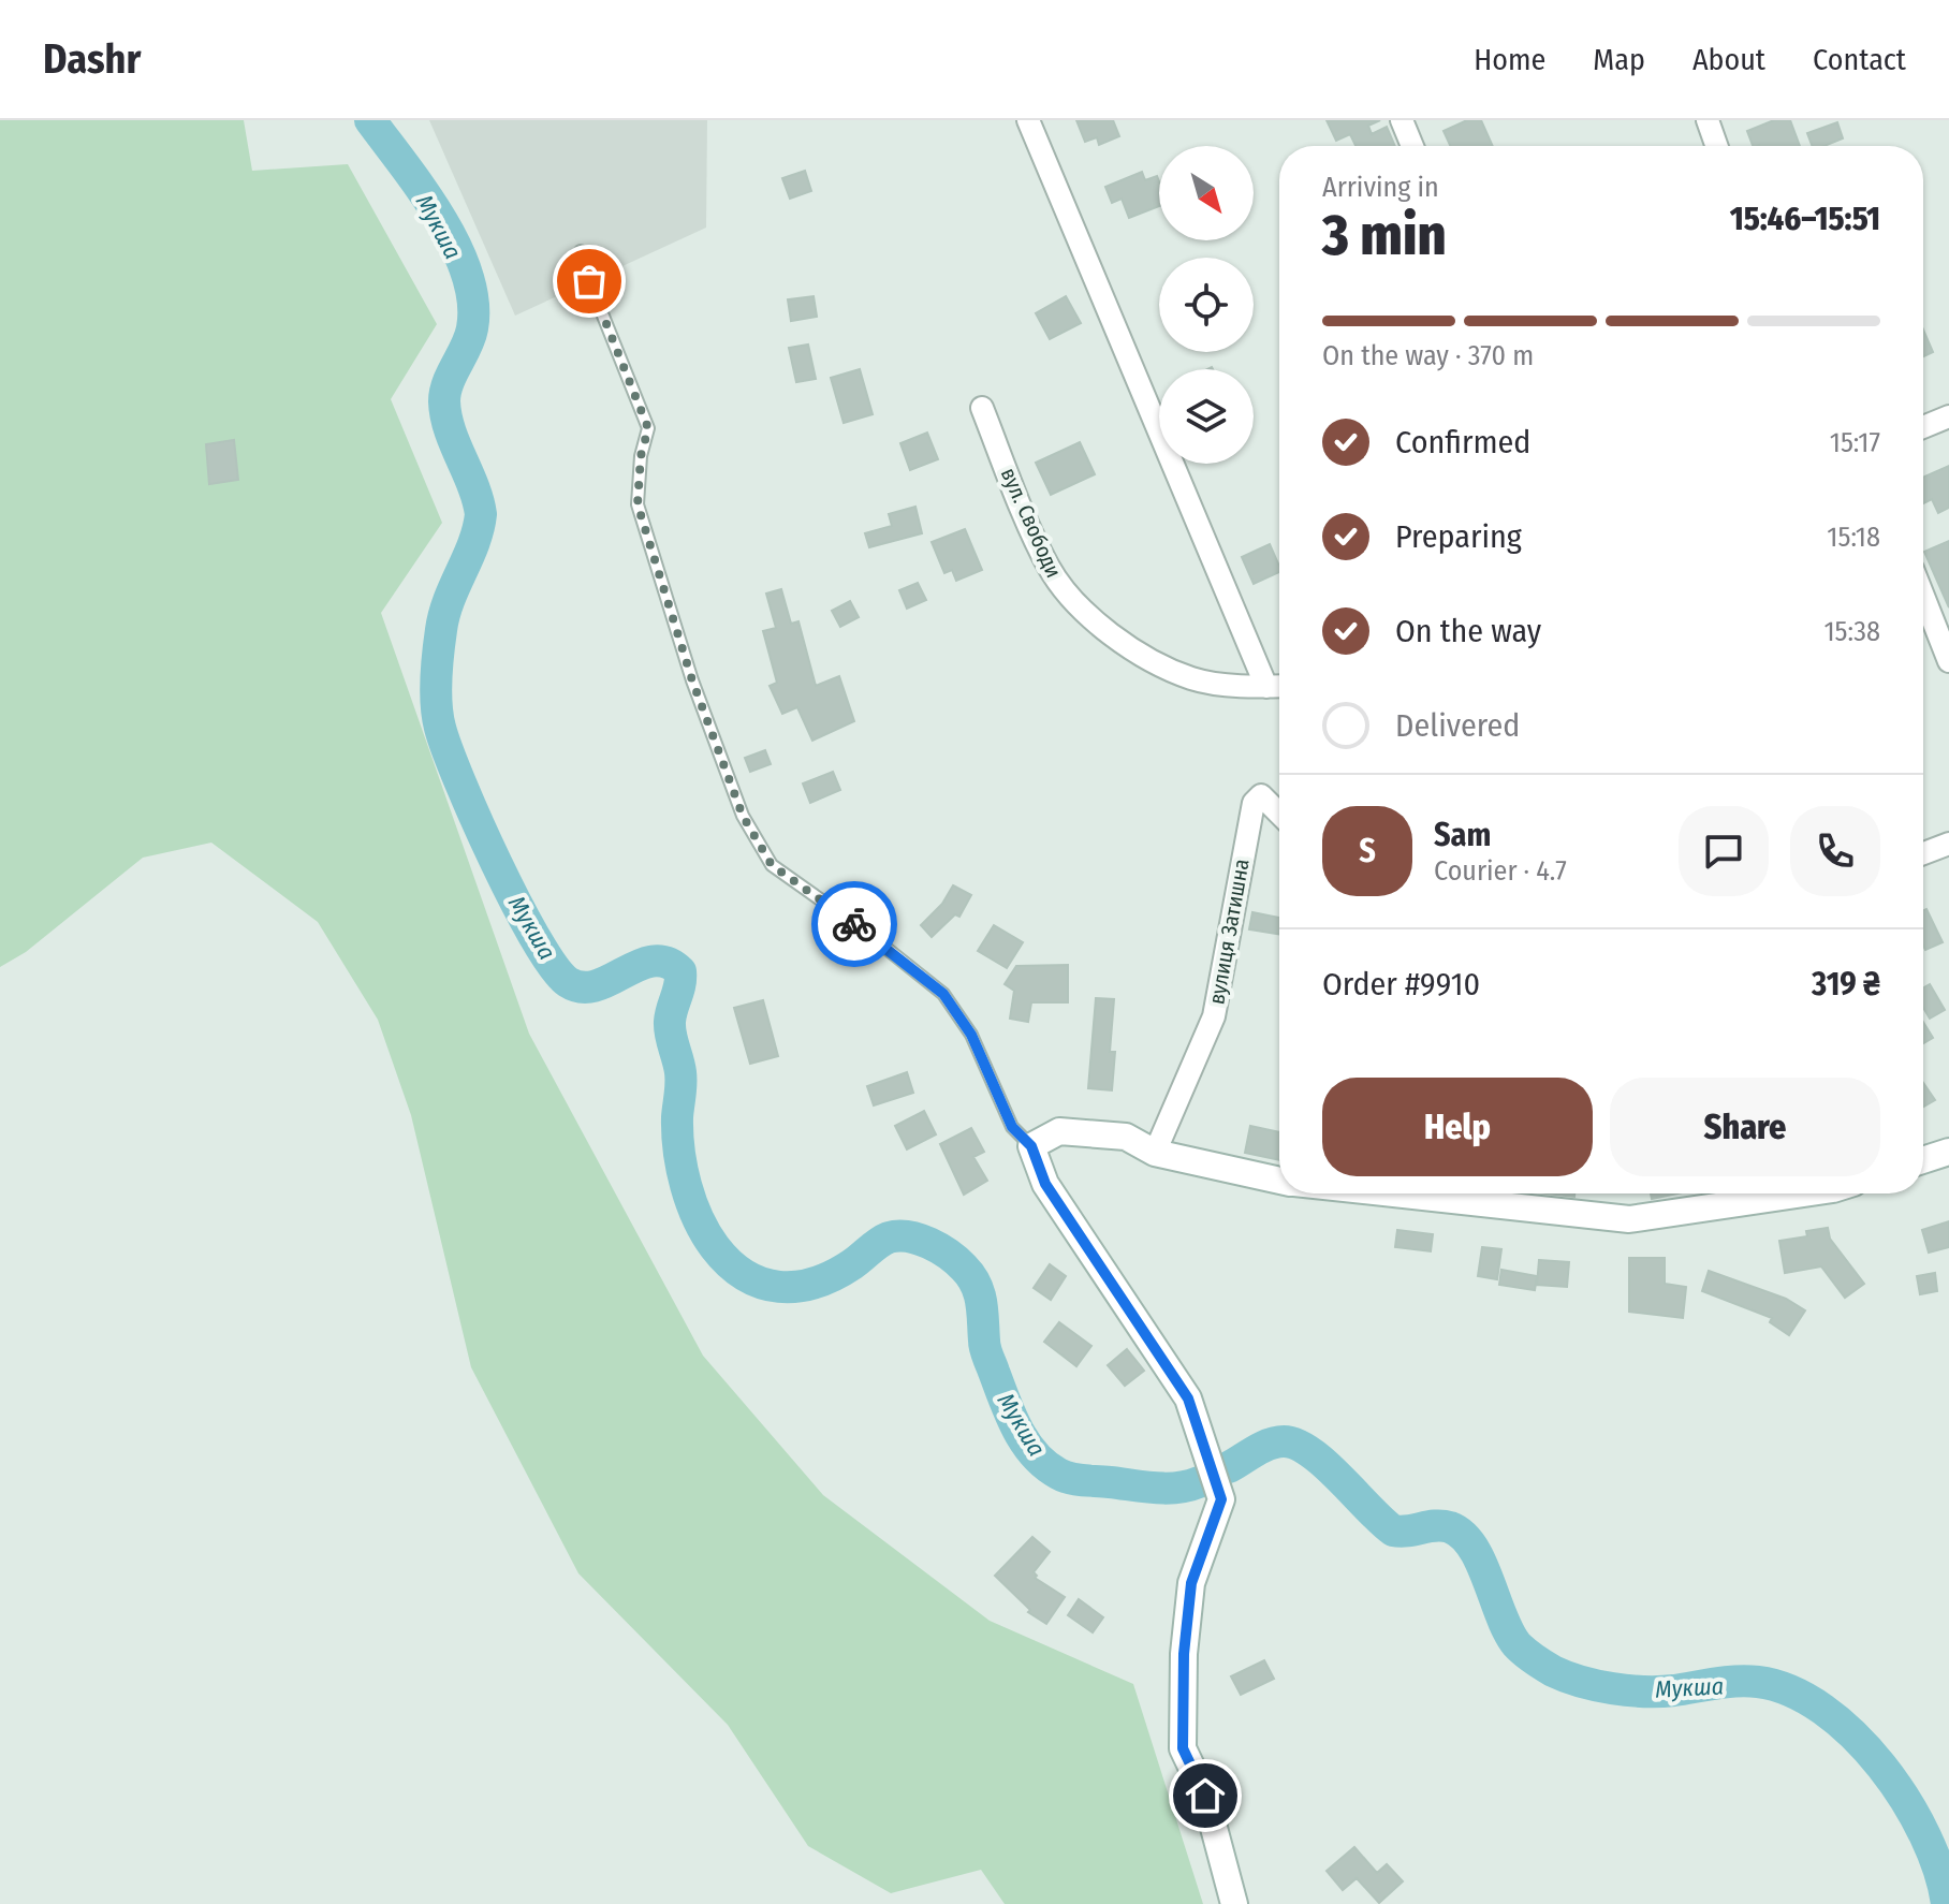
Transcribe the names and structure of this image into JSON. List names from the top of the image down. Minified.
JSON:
{"streets":{"street":["вул. Свободи","вулиця Затишна"]},"water":["Мукша"],"north":"bottom right","page":{"header":"Dashr","nav":["Home","Map","About","Contact"],"heading":["3 min","Arriving in","15:46–15:51"],"panel":["Sam","Courier · 4.7","Order #9910","319 ₴"],"bar":"On the way · 370 m","list":[["Confirmed","15:17"],["Preparing","15:18"],["On the way","15:38"],"Delivered"],"round":"S","buttons":["Help","Share"]}}
